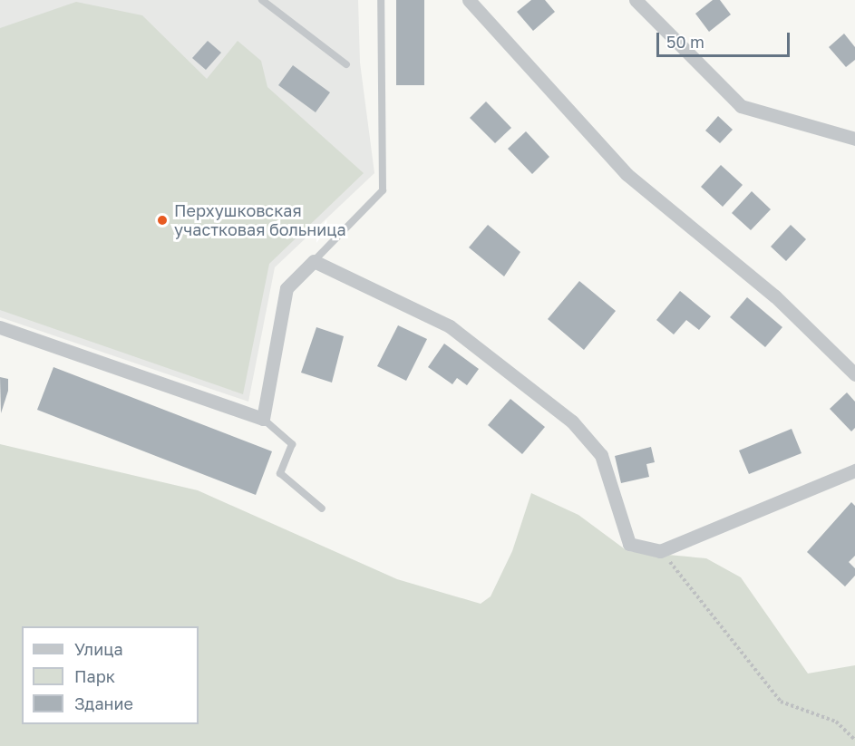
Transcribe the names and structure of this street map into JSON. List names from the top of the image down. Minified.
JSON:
{"places":["Перхушковская участковая больница"],"legend":["Улица","Парк","Здание"],"scale_bar":"50 m"}
